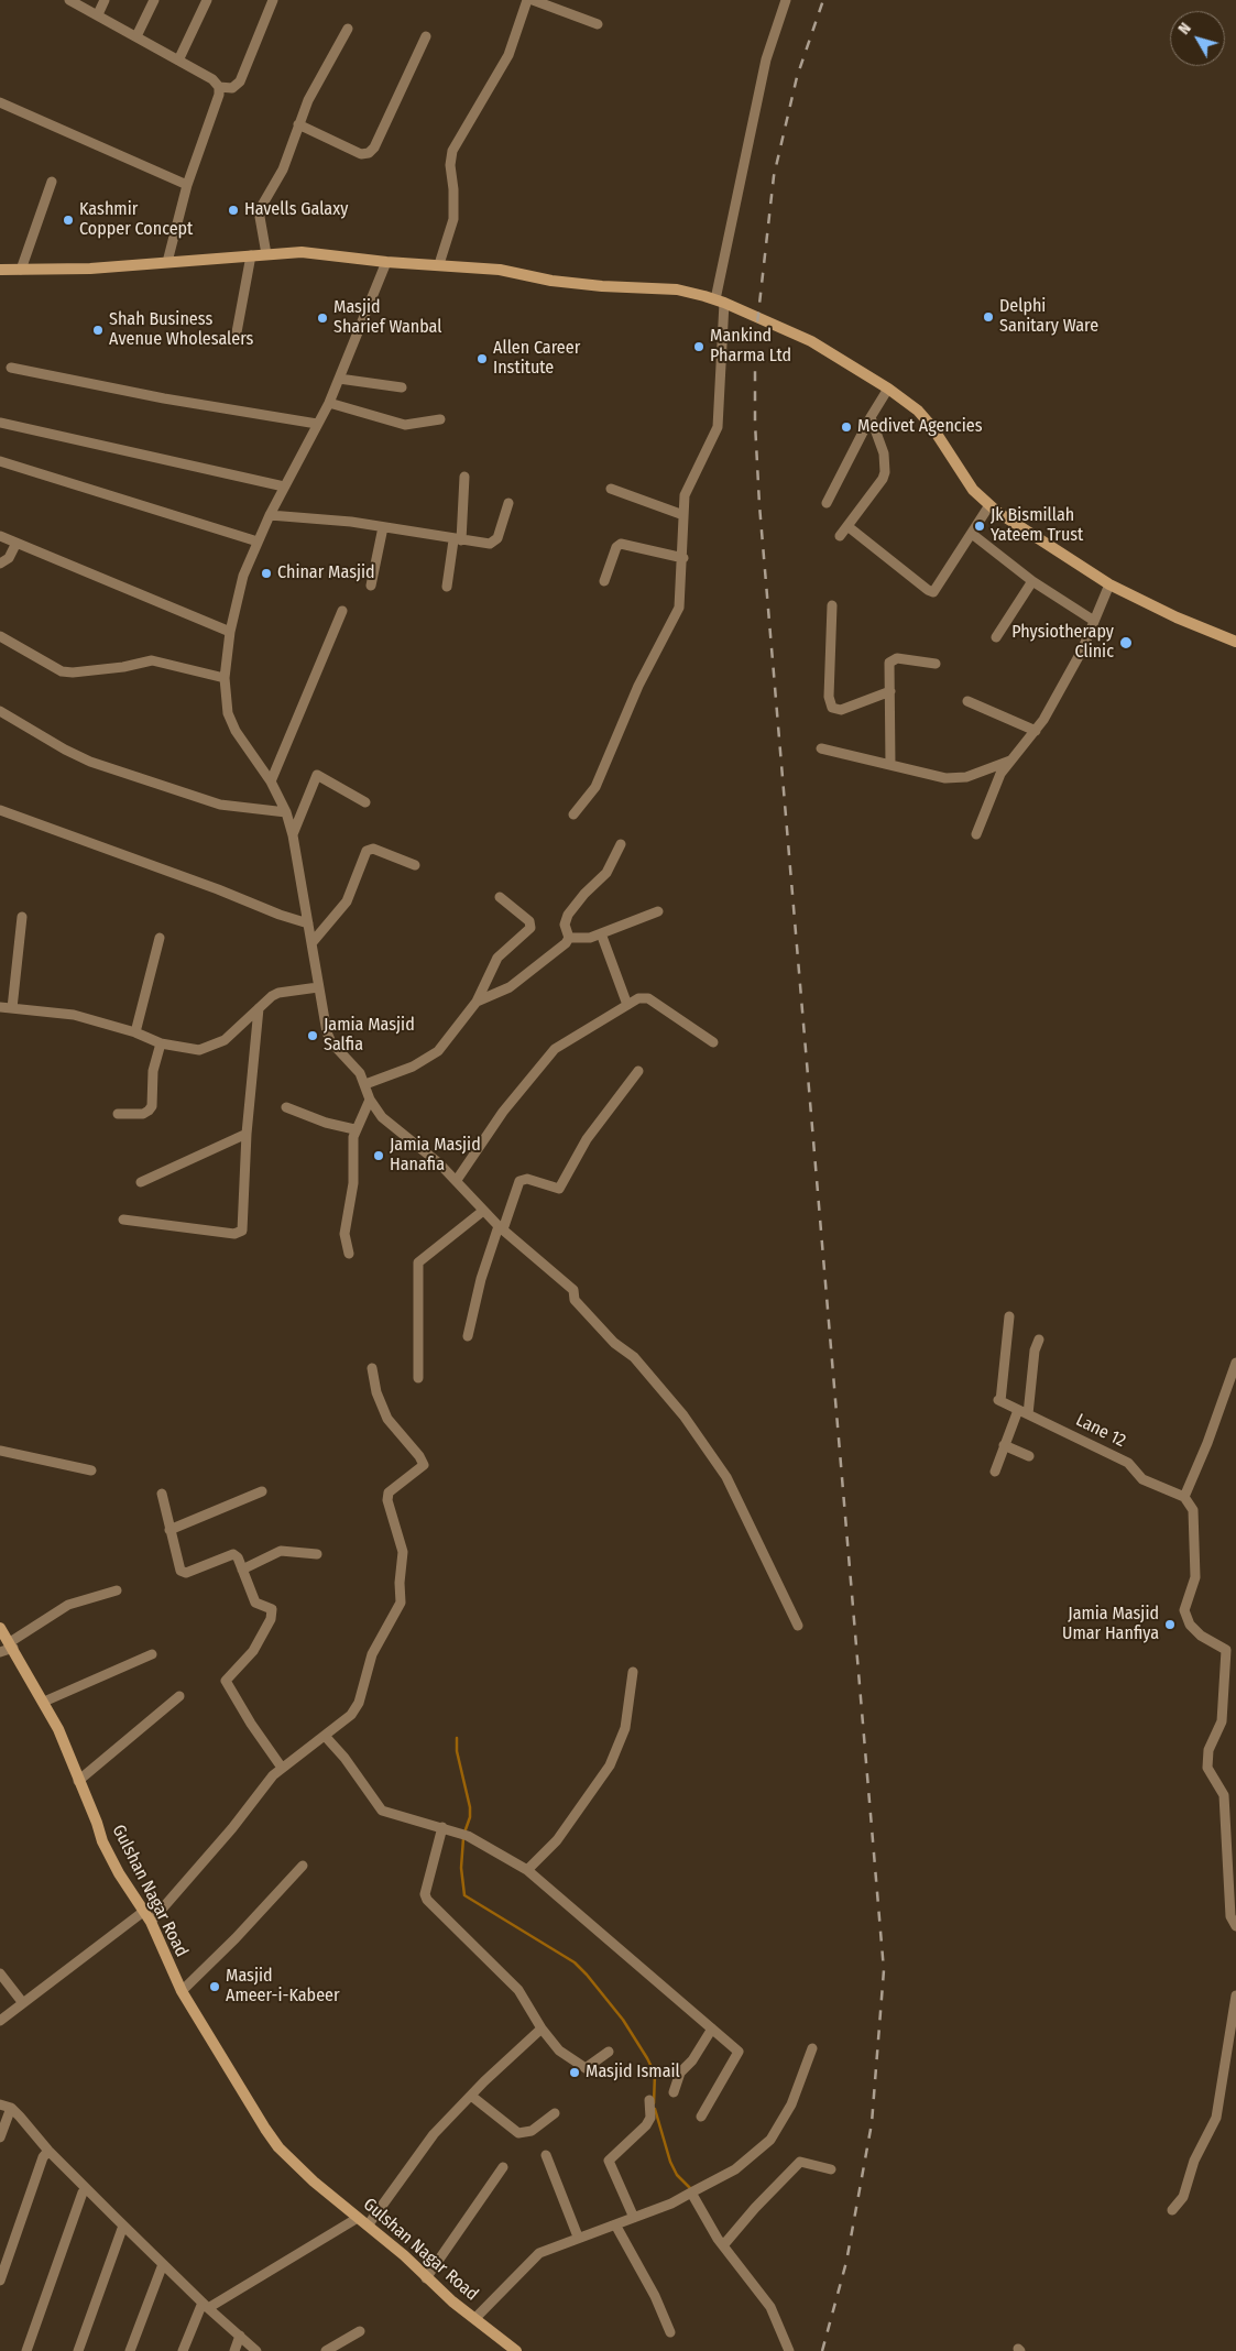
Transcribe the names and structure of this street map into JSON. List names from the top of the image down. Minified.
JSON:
{"streets":{"main road":["Gulshan Nagar Road"],"street":["Lane 12"]},"places":["Havells Galaxy","Kashmir Copper Concept","Delphi Sanitary Ware","Masjid Sharief Wanbal","Shah Business Avenue Wholesalers","Mankind Pharma Ltd","Allen Career Institute","Medivet Agencies","Jk Bismillah Yateem Trust","Chinar Masjid","Physiotherapy Clinic","Jamia Masjid Salfia","Jamia Masjid Hanafia","Jamia Masjid Umar Hanfiya","Masjid Ameer-i-Kabeer","Masjid Ismail"],"north":"top left"}
